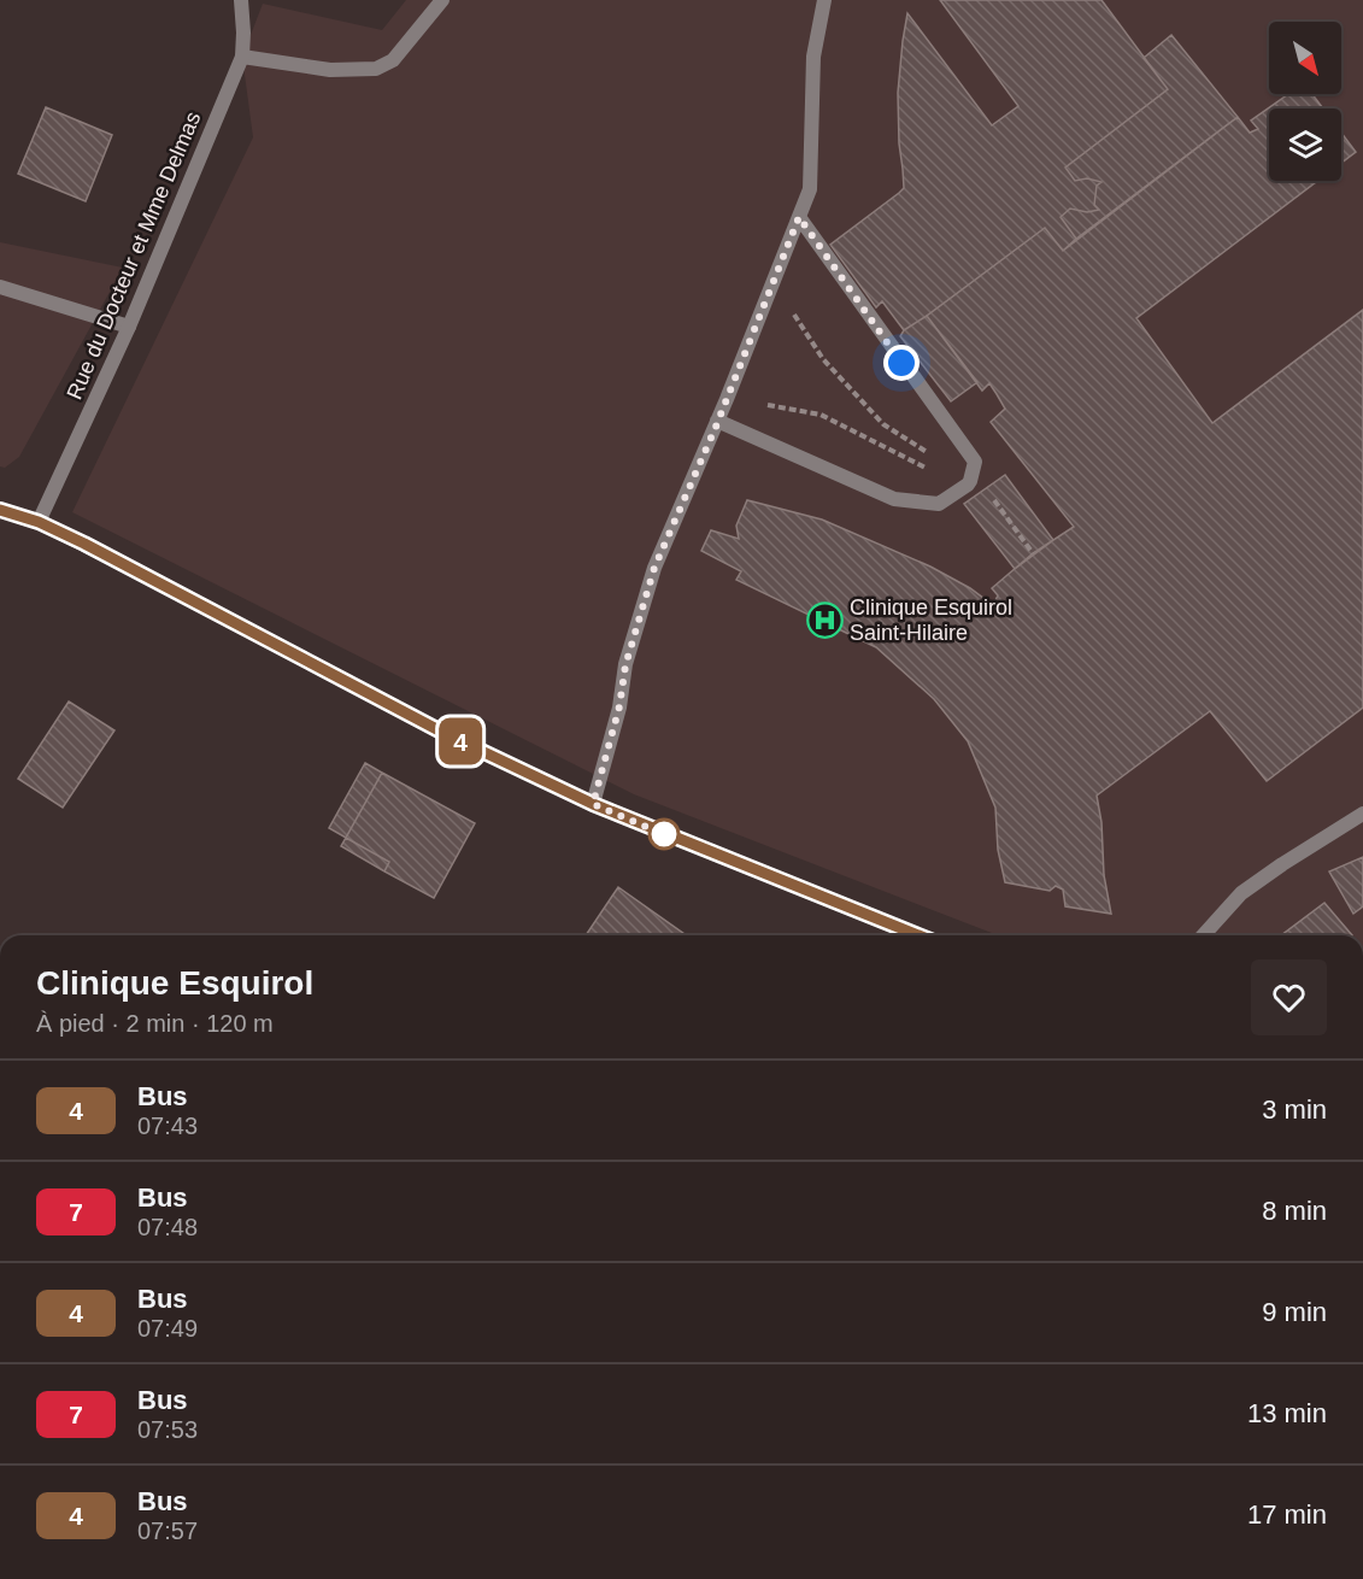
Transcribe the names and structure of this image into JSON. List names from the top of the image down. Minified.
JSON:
{"streets":{"street":["Rue du Docteur et Mme Delmas"]},"places":{"hospital":["Clinique Esquirol Saint-Hilaire"]},"lines":["bus line 4"],"north":"bottom right","page":{"on_map":"4","heading":["Clinique Esquirol","À pied · 2 min · 120 m"],"list":[{"mark":"4","name":"Bus","note":"07:43","value":"3 min"},{"mark":"7","name":"Bus","note":"07:48","value":"8 min"},{"mark":"4","name":"Bus","note":"07:49","value":"9 min"},{"mark":"7","name":"Bus","note":"07:53","value":"13 min"},{"mark":"4","name":"Bus","note":"07:57","value":"17 min"}]}}
